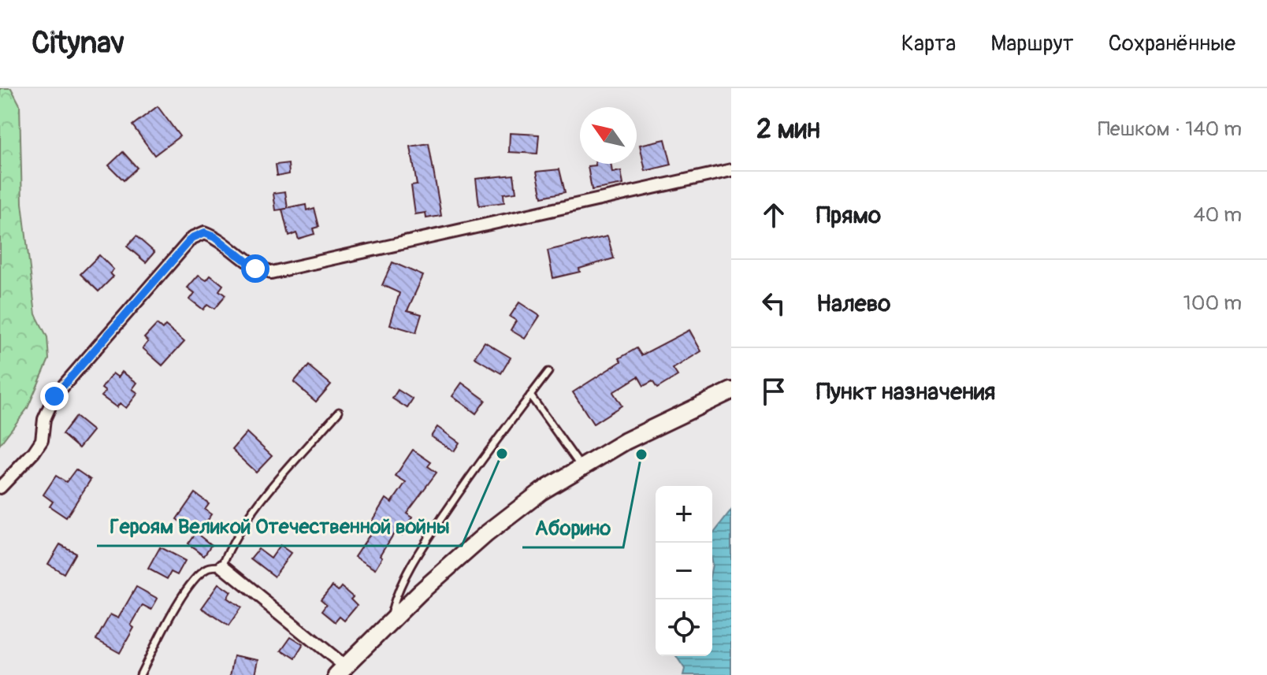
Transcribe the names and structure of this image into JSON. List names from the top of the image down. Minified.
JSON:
{"places":["Героям Великой Отечественной войны","Аборино"],"north":"top left","page":{"header":"Citynav","nav":["Карта","Маршрут","Сохранённые"],"heading":["2 мин","Пешком · 140 m"],"list":[["Прямо","40 m"],["Налево","100 m"],"Пункт назначения"],"map_buttons":["+","−"]}}
